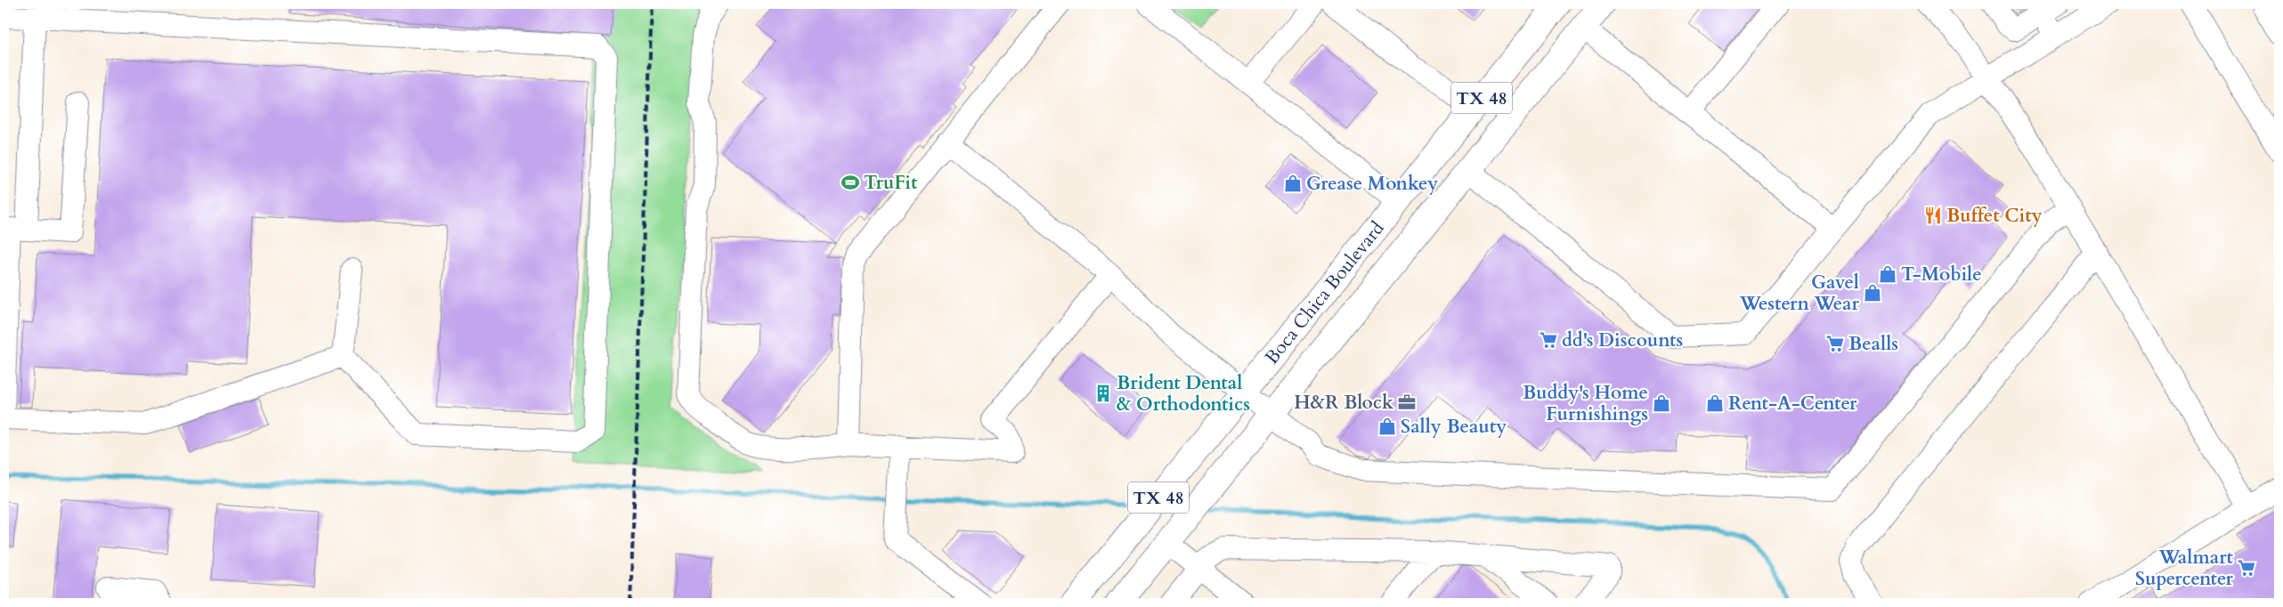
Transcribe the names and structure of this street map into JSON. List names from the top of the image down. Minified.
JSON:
{"streets":{"main road":["TX 48","Boca Chica Boulevard"]},"places":{"sports":["TruFit"],"shop":["Grease Monkey","T-Mobile","Gavel Western Wear","Buddy's Home Furnishings","Rent-A-Center","Sally Beauty"],"restaurant":["Buffet City"],"supermarket":["dd's Discounts","Bealls","Walmart Supercenter"],"building":["Brident Dental & Orthodontics"],"office":["H&R Block"]}}
